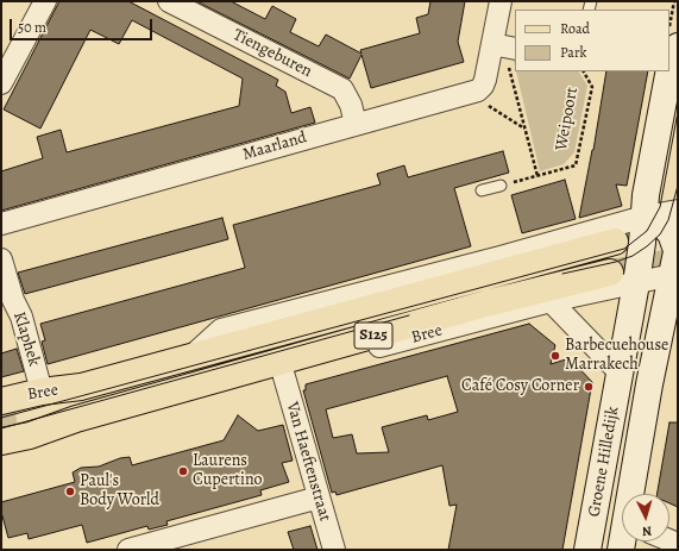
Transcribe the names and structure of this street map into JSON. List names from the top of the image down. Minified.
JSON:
{"streets":{"main road":["Bree","S125"],"street":["Tiengeburen","Maarland","Klaphek","Van Haeftenstraat","Groene Hilledijk"],"path":["Weipoort"]},"crossings":[["Tiengeburen","Maarland"],["Bree","Klaphek"],["Bree","Van Haeftenstraat"],["Bree","Groene Hilledijk"]],"places":["Barbecuehouse Marrakech","Café Cosy Corner","Laurens Cupertino","Paul's Body World"],"legend":["Road","Park"],"scale_bar":"50 m","north":"bottom"}
